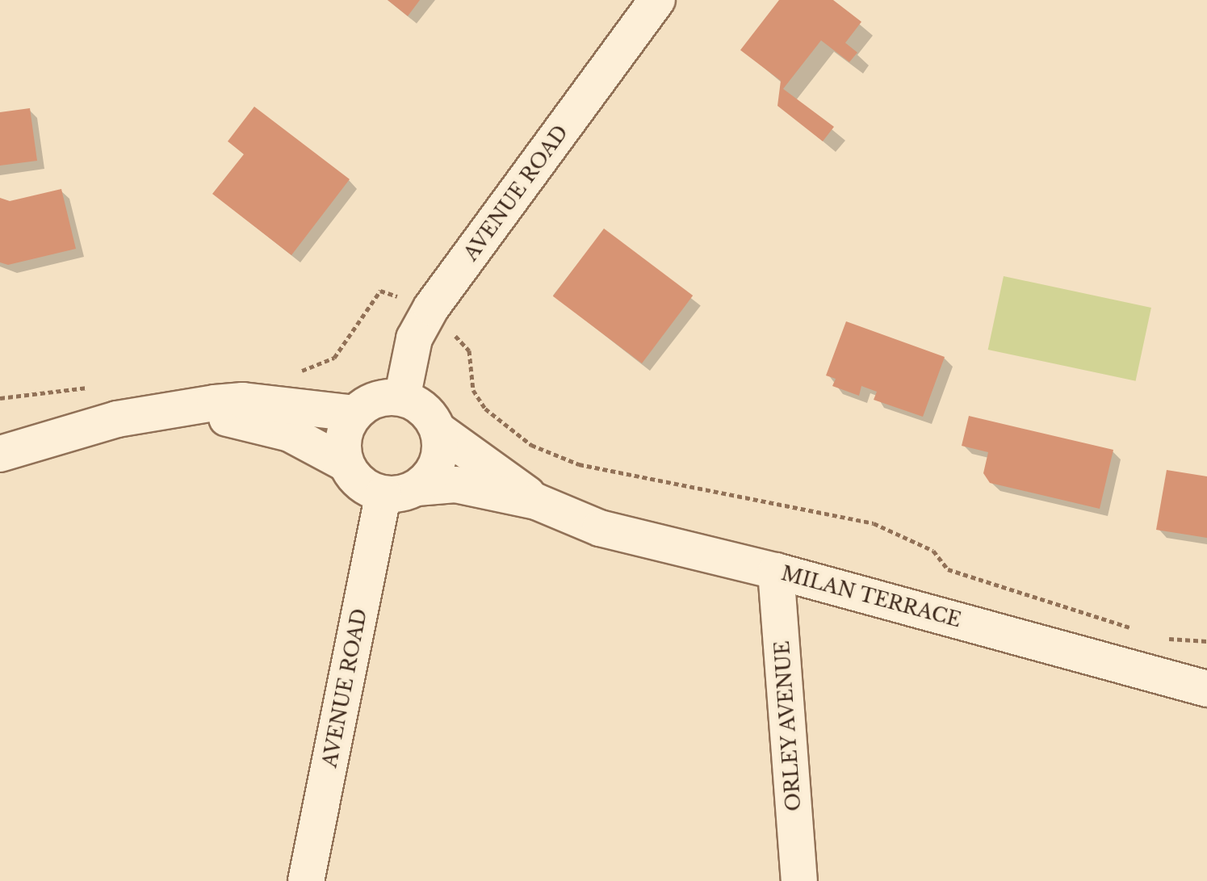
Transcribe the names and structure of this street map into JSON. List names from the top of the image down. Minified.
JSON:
{"streets":{"street":["AVENUE ROAD","MILAN TERRACE","ORLEY AVENUE"]},"crossings":[["AVENUE ROAD","MILAN TERRACE"],["MILAN TERRACE","ORLEY AVENUE"]]}
